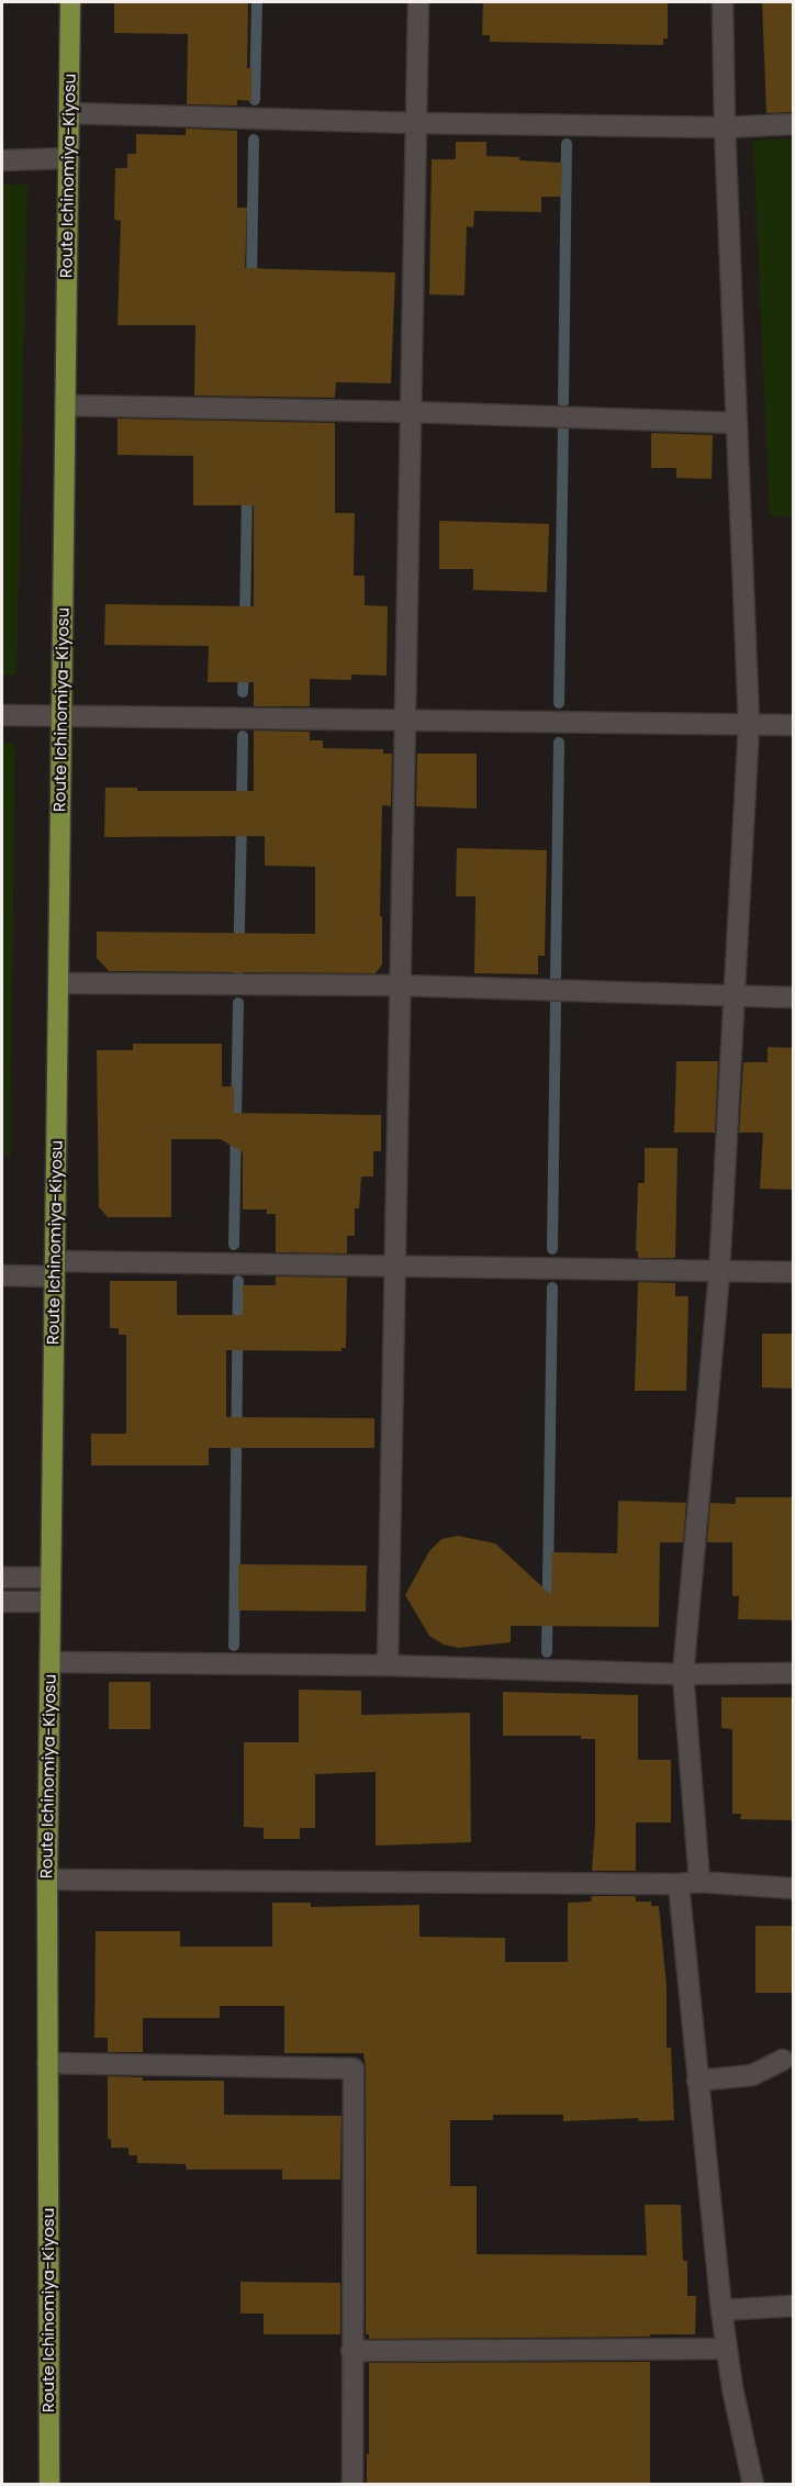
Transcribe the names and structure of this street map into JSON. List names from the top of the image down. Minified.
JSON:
{"streets":{"main road":["Route Ichinomiya-Kiyosu"]}}
